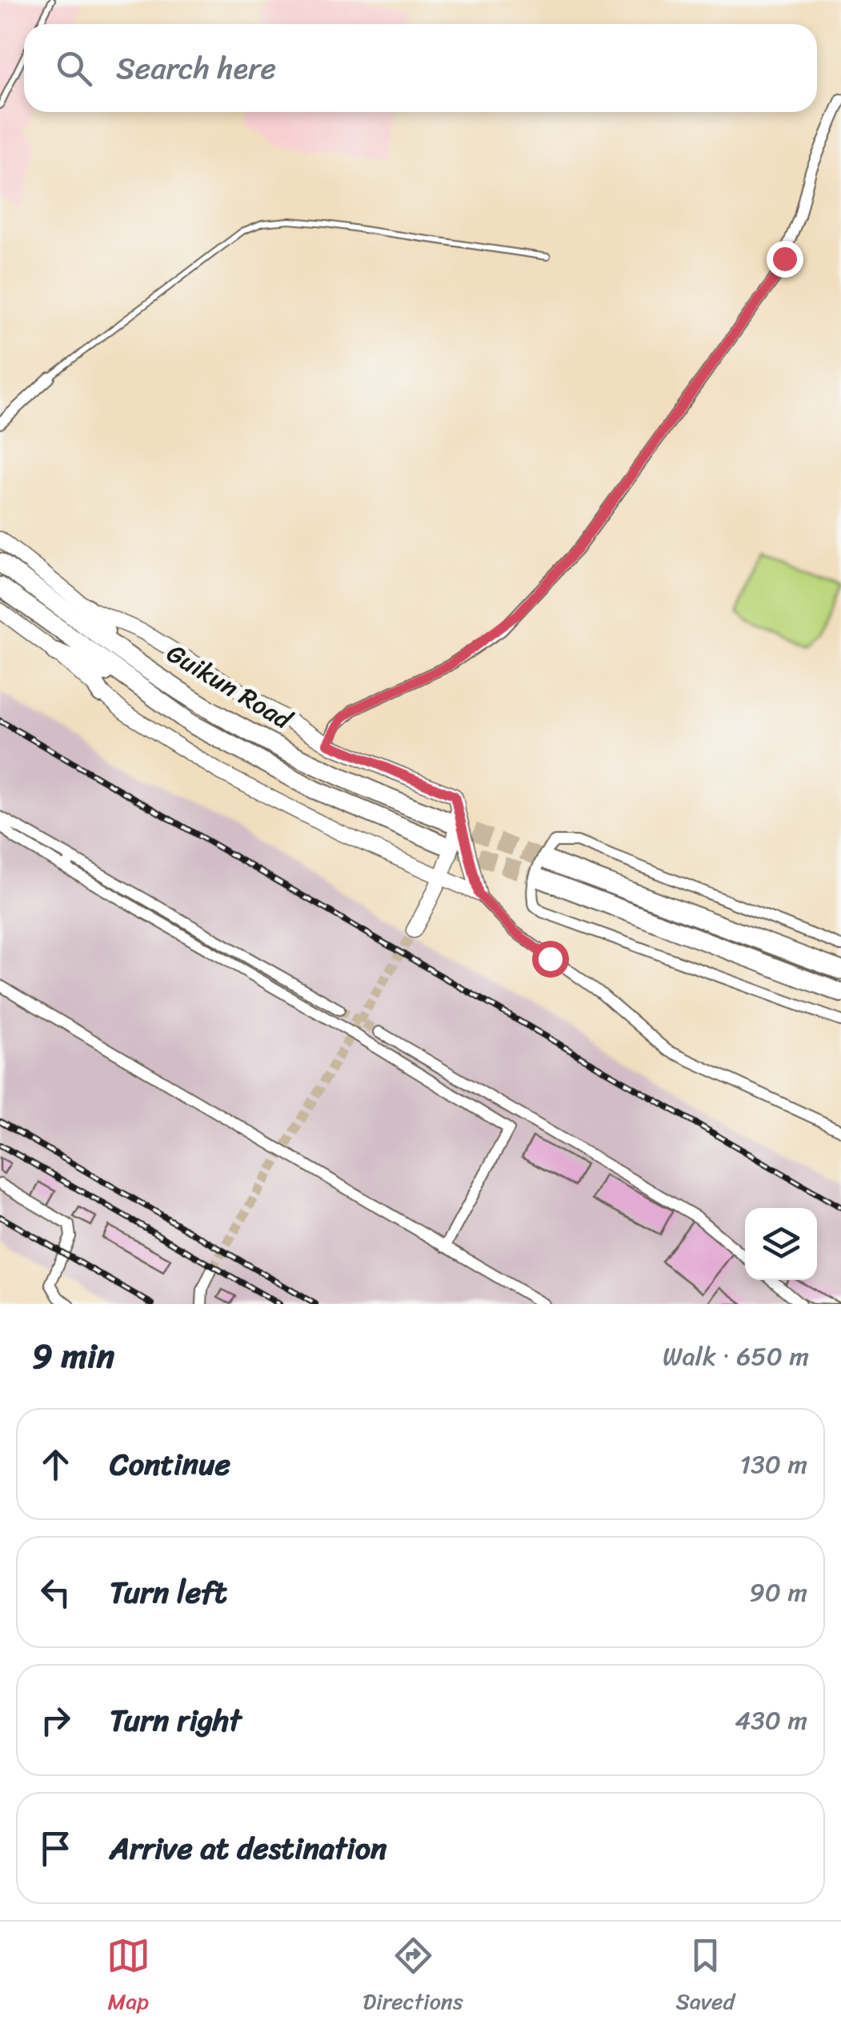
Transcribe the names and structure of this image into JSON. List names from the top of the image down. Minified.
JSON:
{"streets":{"highway":["Guikun Road"]},"page":{"search":"Search here","heading":["9 min","Walk · 650 m"],"list":[["Continue","130 m"],["Turn left","90 m"],["Turn right","430 m"],"Arrive at destination"],"nav":["Map","Directions","Saved"]}}
